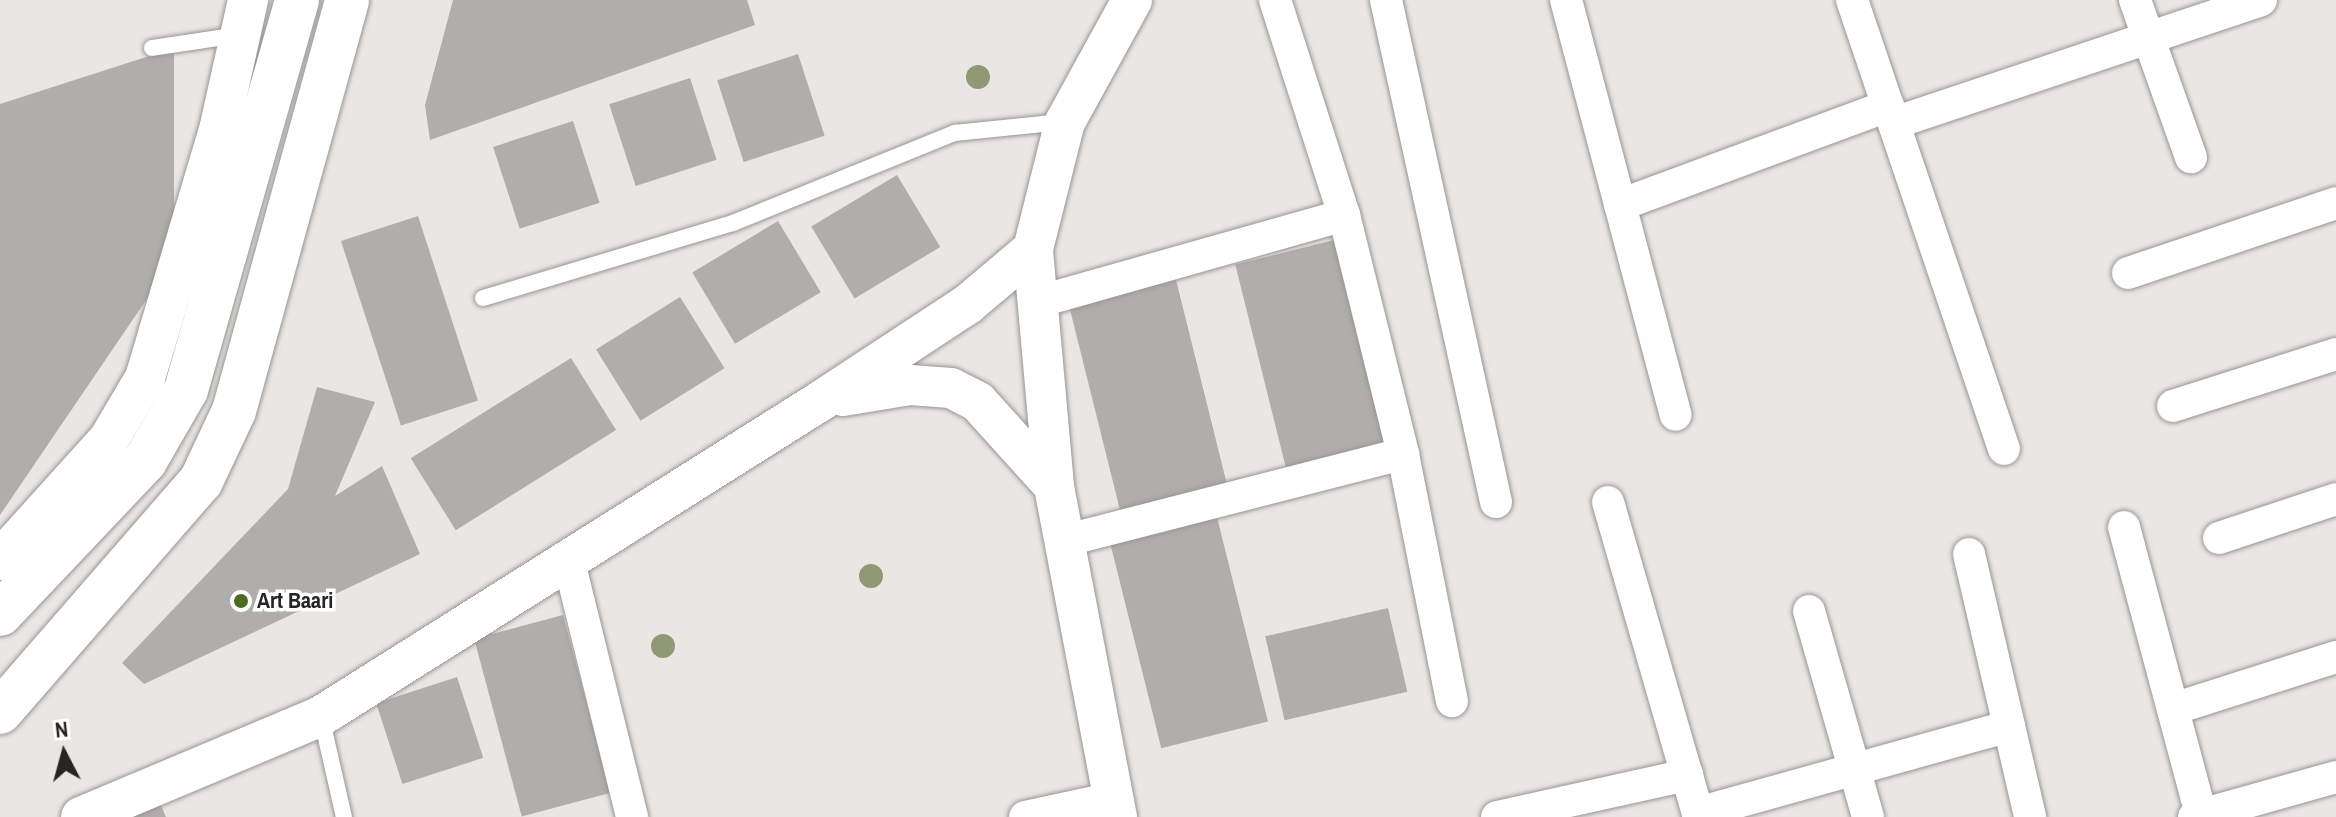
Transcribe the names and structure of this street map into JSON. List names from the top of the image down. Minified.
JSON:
{"places":["Art Baari"],"north":"top"}
